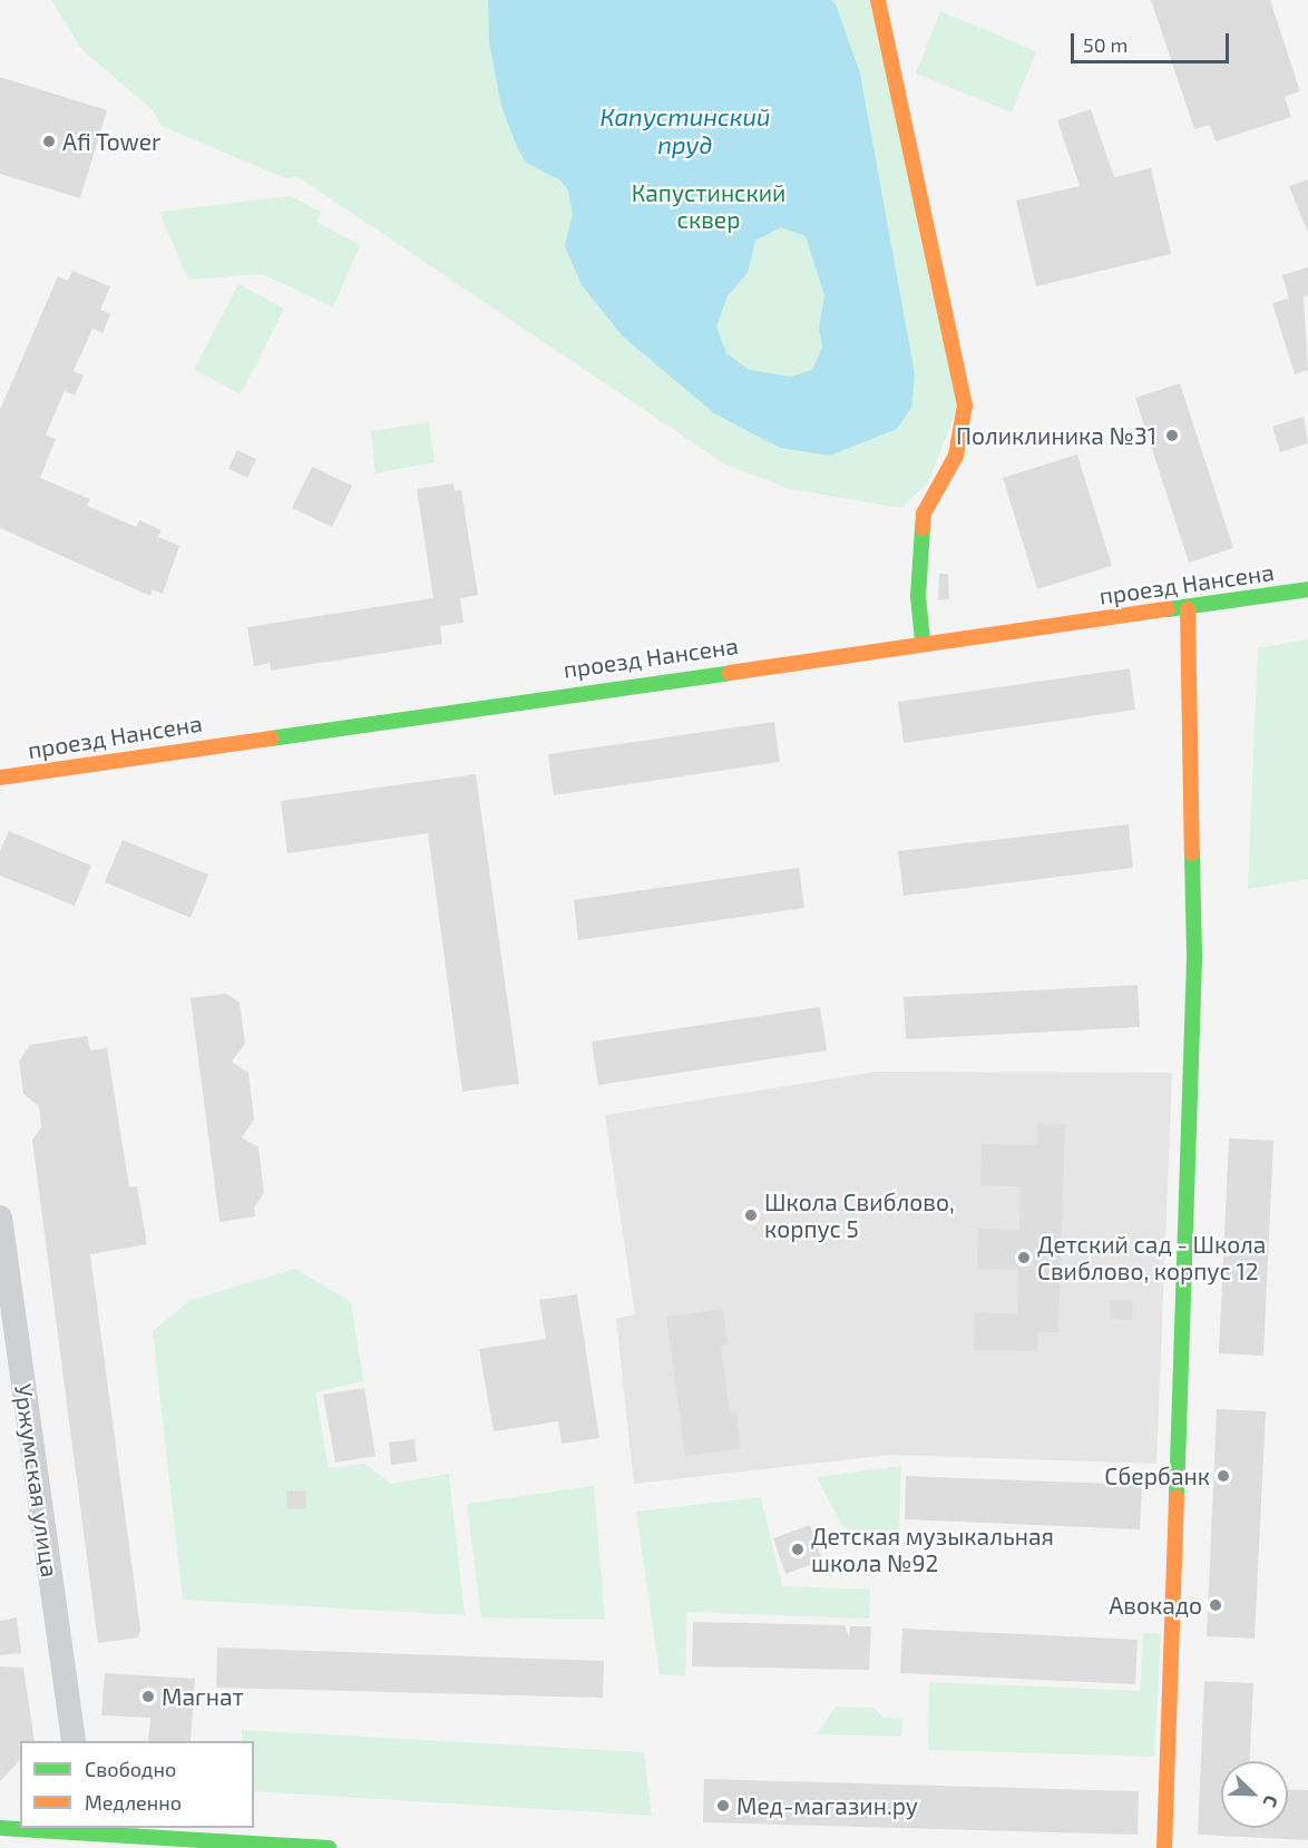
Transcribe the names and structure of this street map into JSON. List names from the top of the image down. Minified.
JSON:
{"streets":{"street":["проезд Нансена","Уржумская улица"]},"water":["Капустинский пруд"],"parks":["Капустинский сквер"],"places":["Afi Tower","Поликлиника №31","Школа Свиблово, корпус 5","Детский сад - Школа Свиблово, корпус 12","Сбербанк","Детская музыкальная школа №92","Авокадо","Магнат","Мед-магазин.ру"],"legend":["Свободно","Медленно"],"scale_bar":"50 m","north":"bottom right"}
